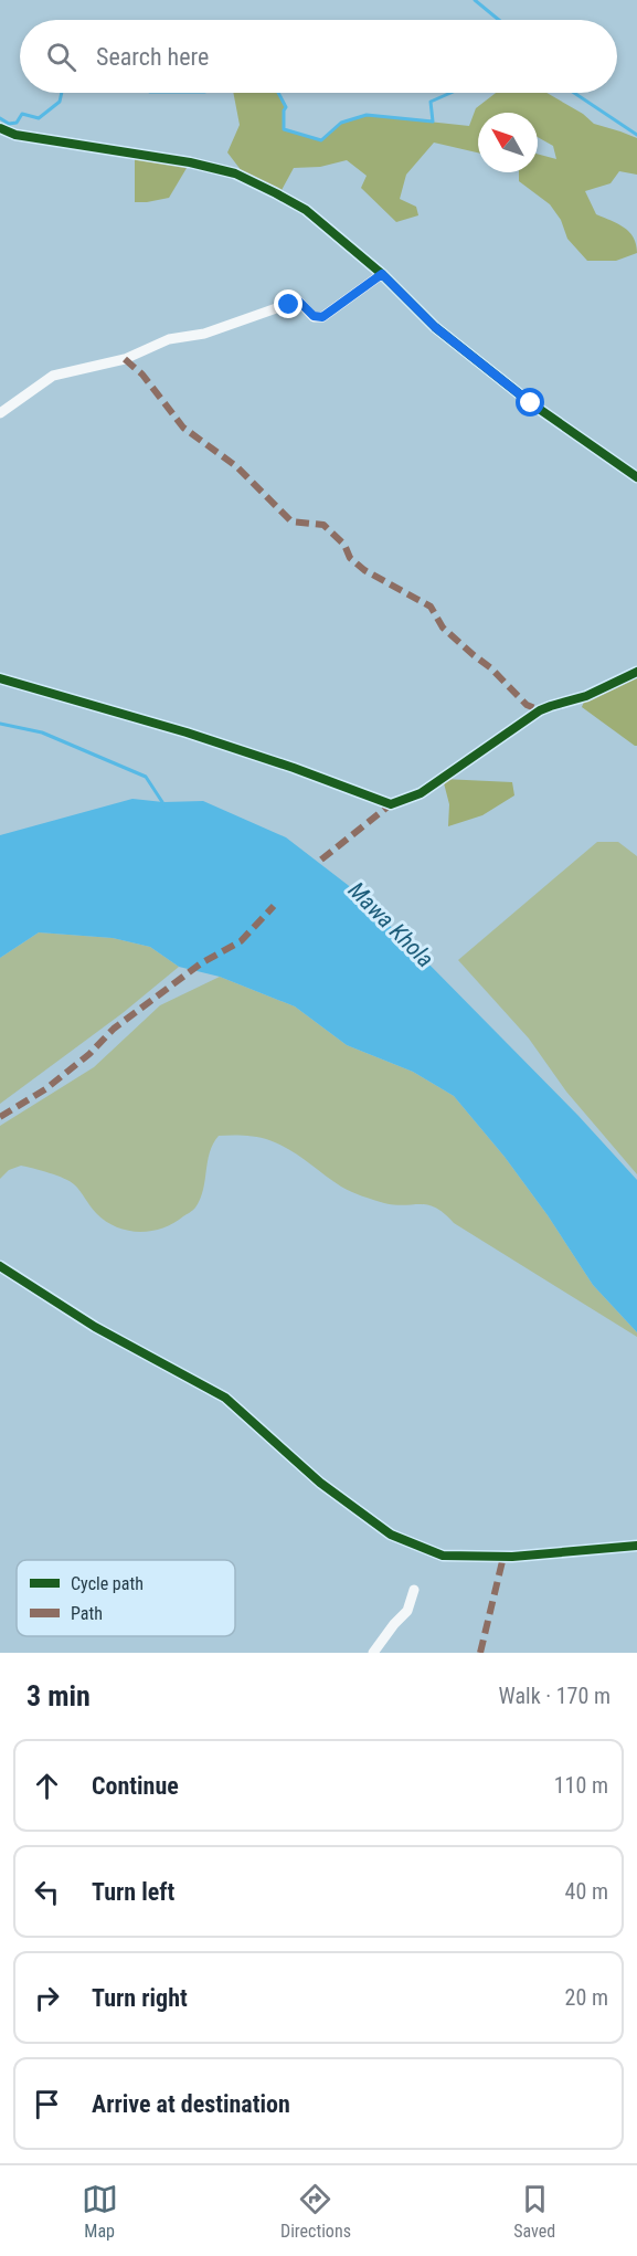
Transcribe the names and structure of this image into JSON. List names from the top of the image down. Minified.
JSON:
{"water":["Mawa Khola"],"legend":["Cycle path","Path"],"north":"top left","page":{"search":"Search here","heading":["3 min","Walk · 170 m"],"list":[["Continue","110 m"],["Turn left","40 m"],["Turn right","20 m"],"Arrive at destination"],"nav":["Map","Directions","Saved"]}}
